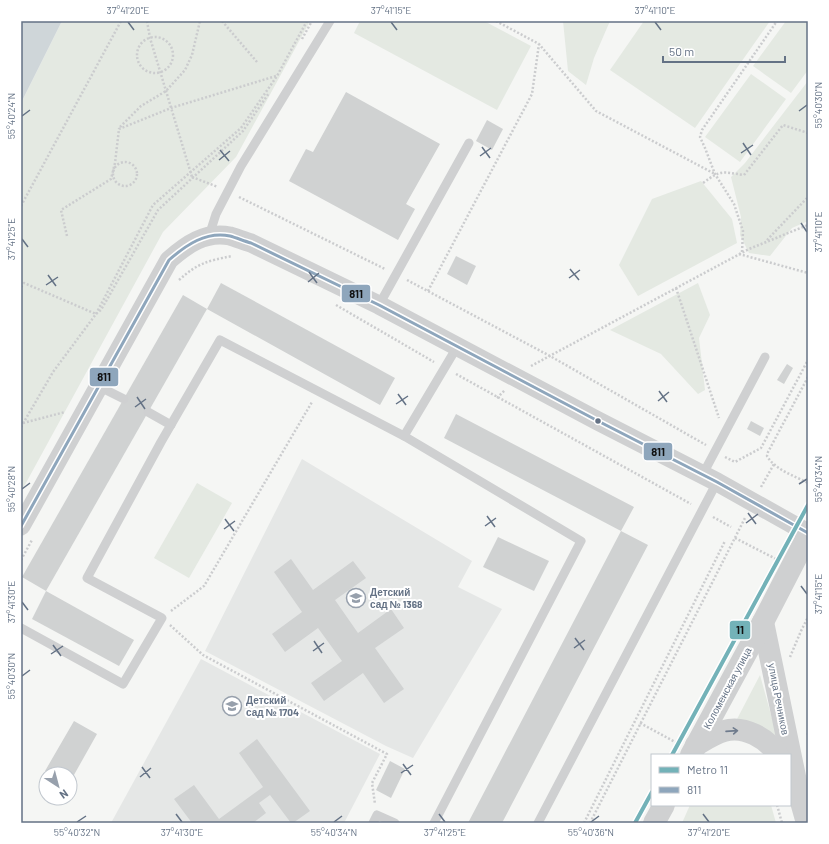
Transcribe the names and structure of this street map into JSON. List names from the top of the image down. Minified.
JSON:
{"streets":{"street":["Коломенская улица","улица Речников"]},"crossings":[["Коломенская улица","улица Речников"]],"places":{"school or university":["Детский сад № 1368","Детский сад № 1704"]},"lines":["transit line 811","metro line 11"],"legend":["Metro 11","811"],"scale_bar":"50 m","north":"bottom right","coordinates":["37°41'20\"E","37°41'15\"E","37°41'10\"E","55°40'30\"N","55°40'24\"N","37°41'25\"E","55°40'34\"N","55°40'28\"N","37°41'30\"E","55°40'32\"N","55°40'36\"N"]}
